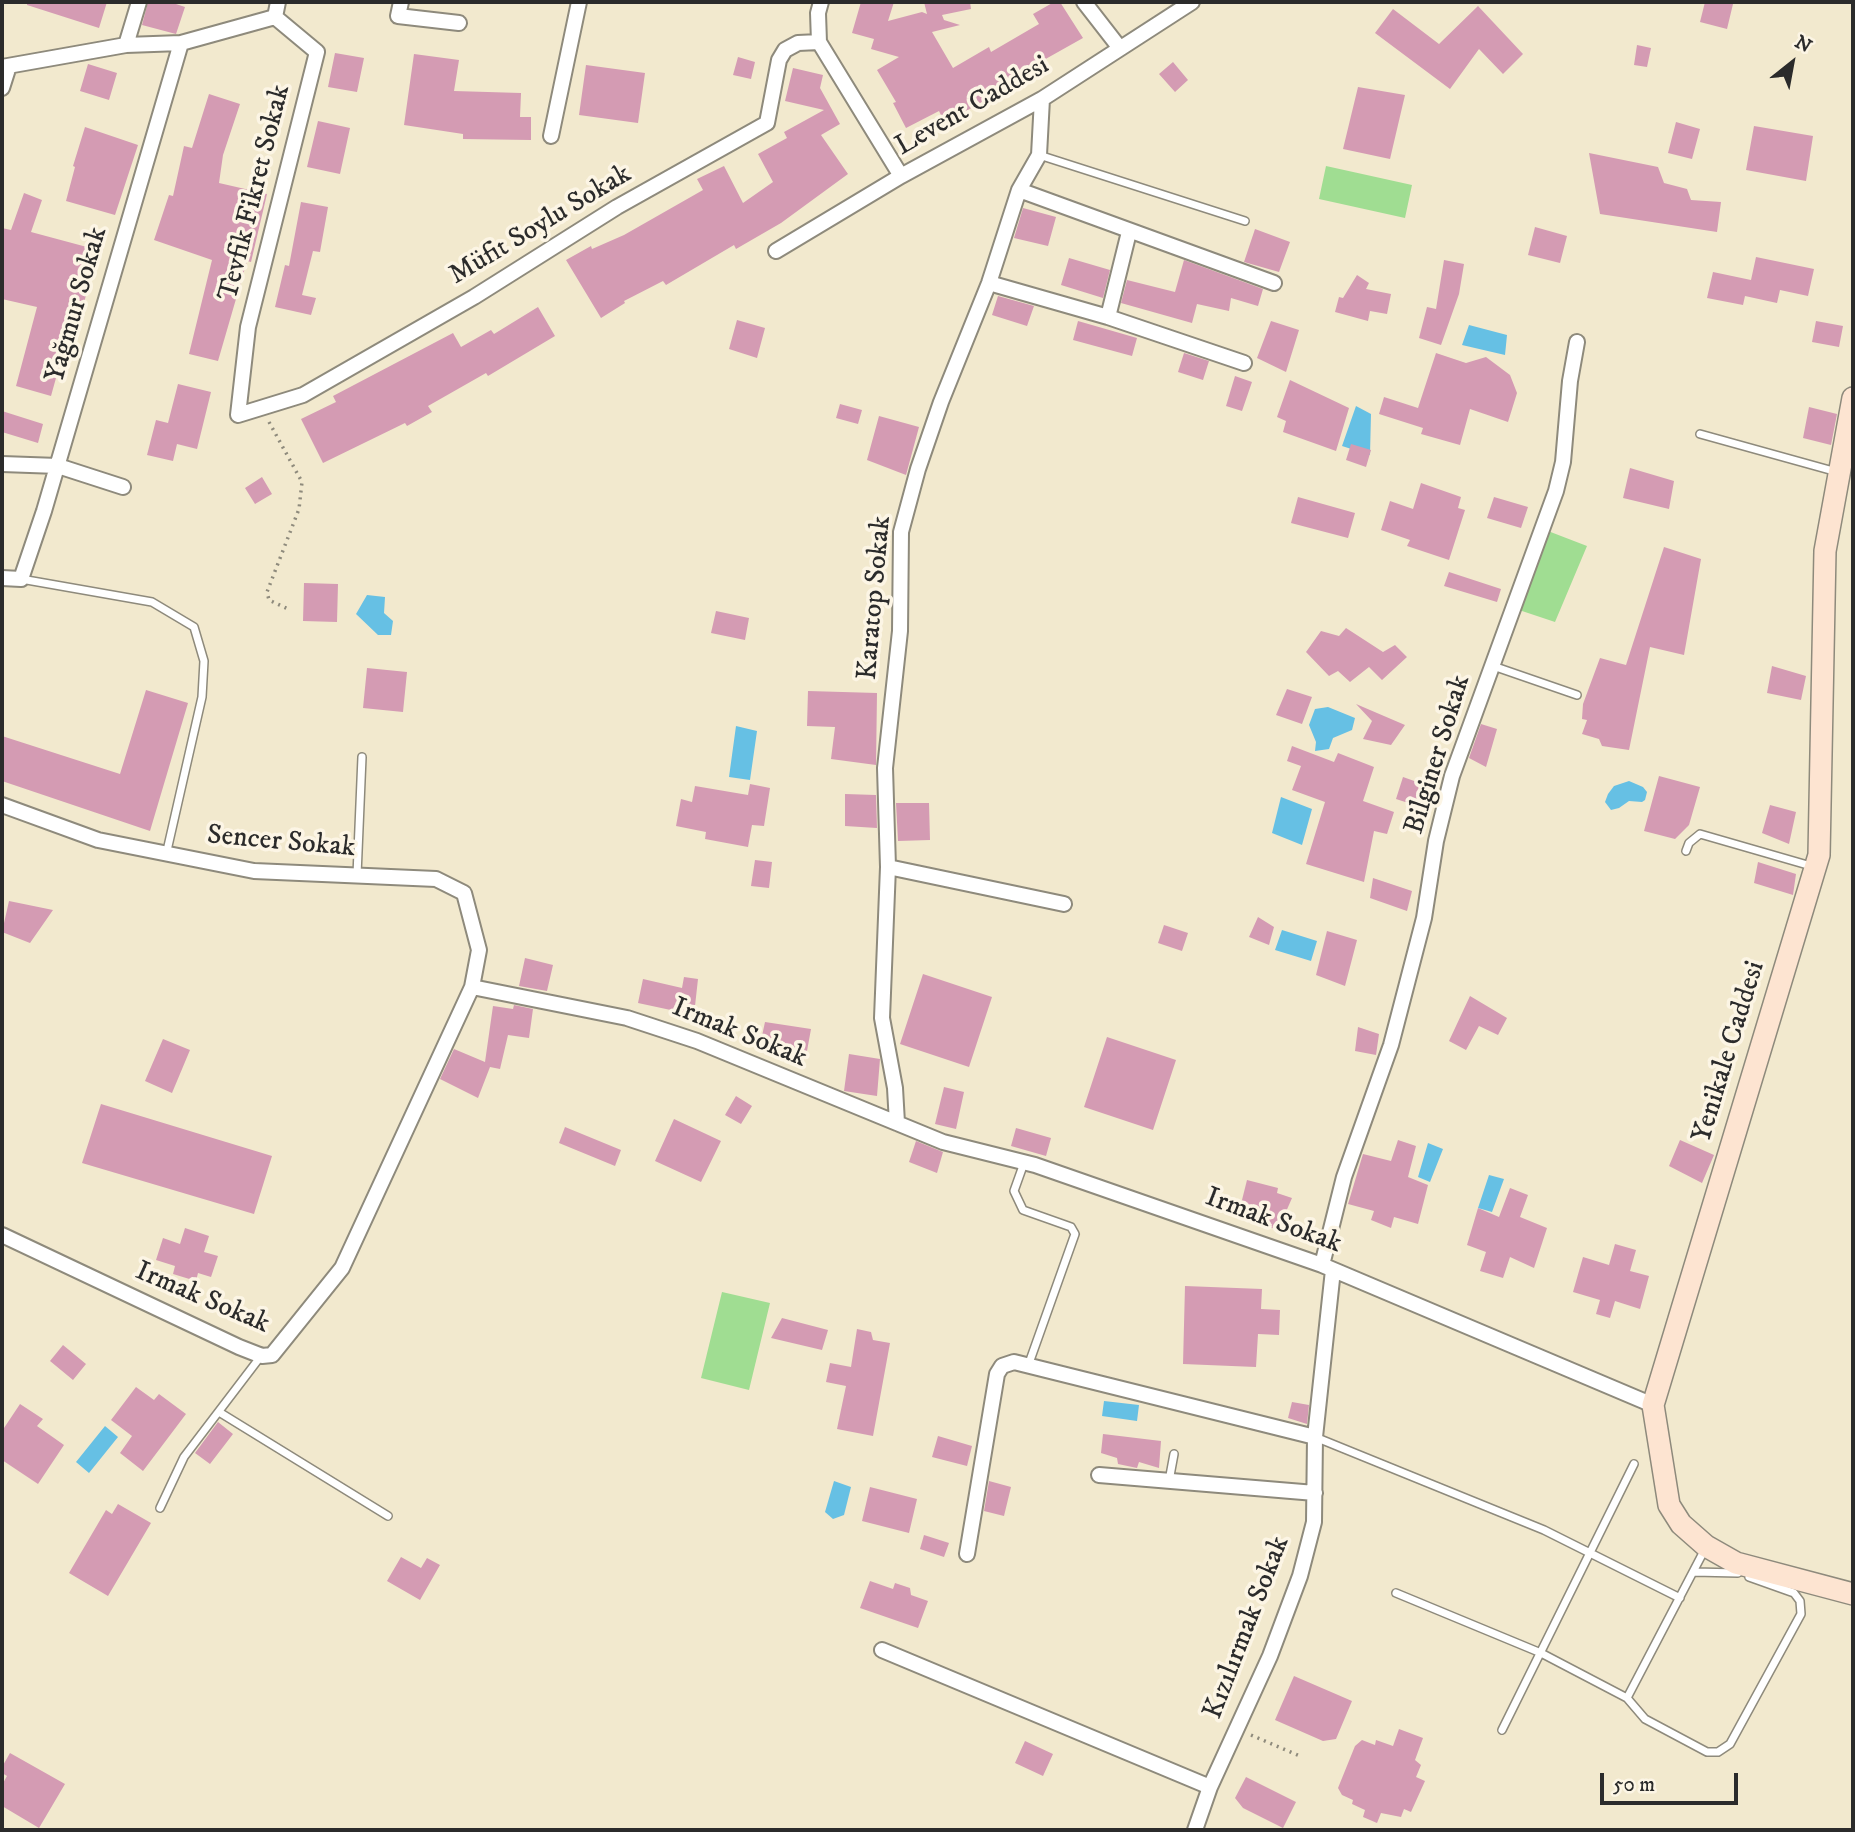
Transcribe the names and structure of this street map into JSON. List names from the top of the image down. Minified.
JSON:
{"streets":{"street":["Levent Caddesi","Tevfik Fikret Sokak","Müfit Soylu Sokak","Yağmur Sokak","Karatop Sokak","Bilginer Sokak","Sencer Sokak","Irmak Sokak","Yenikale Caddesi","Kızılırmak Sokak"]},"crossings":[["Levent Caddesi","Karatop Sokak"],["Tevfik Fikret Sokak","Müfit Soylu Sokak"],["Karatop Sokak","Irmak Sokak"],["Bilginer Sokak","Irmak Sokak"],["Bilginer Sokak","Kızılırmak Sokak"],["Sencer Sokak","Irmak Sokak"],["Irmak Sokak","Yenikale Caddesi"],["Irmak Sokak","Kızılırmak Sokak"]],"scale_bar":"50 m","north":"top right"}
